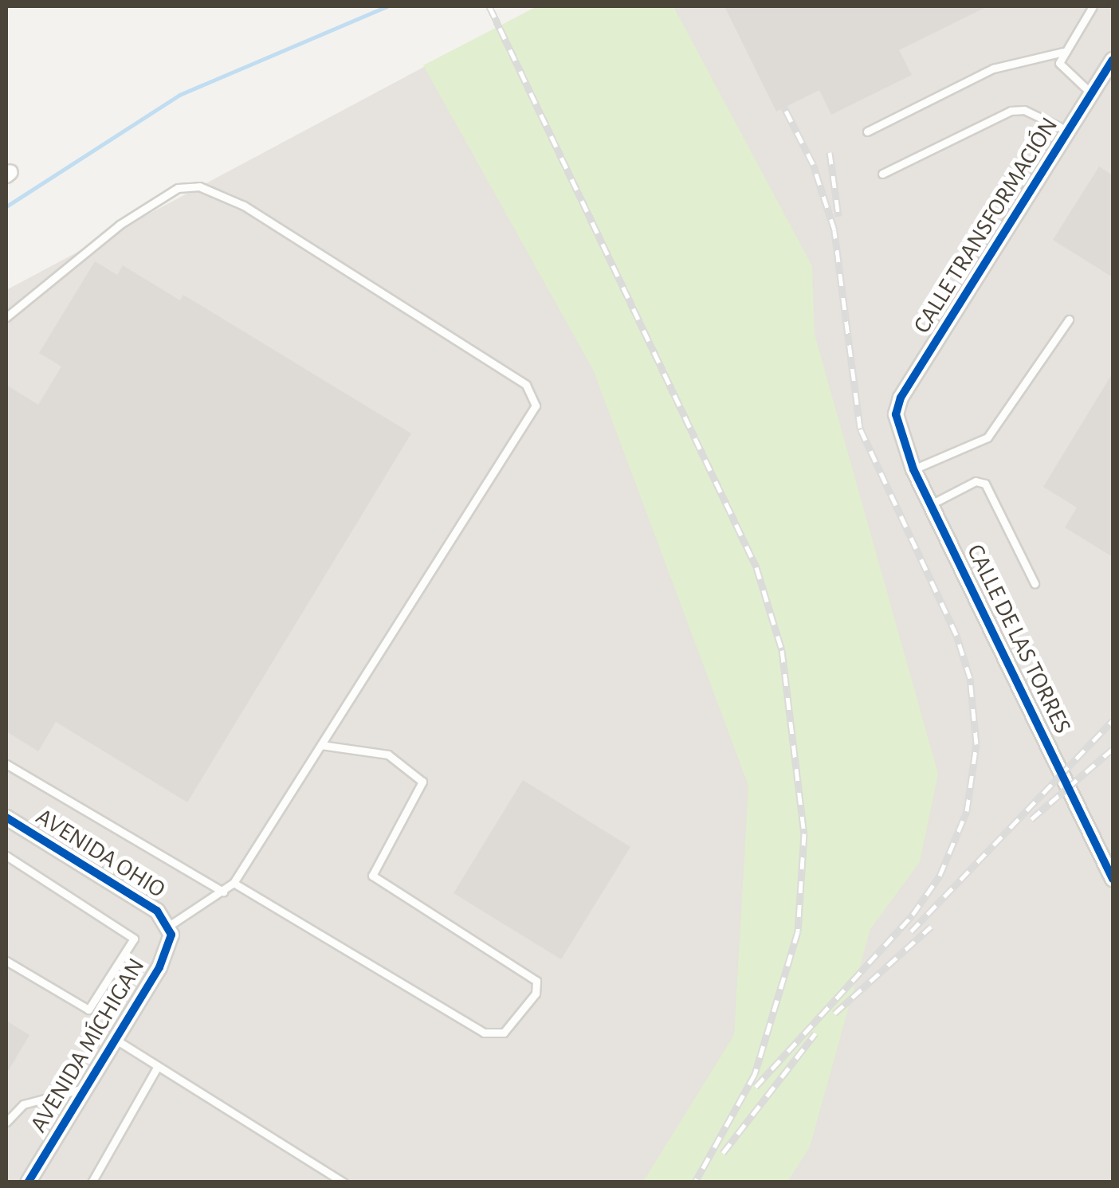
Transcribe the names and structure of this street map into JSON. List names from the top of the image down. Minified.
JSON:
{"streets":{"street":["CALLE TRANSFORMACIÓN","CALLE DE LAS TORRES","AVENIDA OHIO","AVENIDA MÍCHIGAN"]},"crossings":[["CALLE TRANSFORMACIÓN","CALLE DE LAS TORRES"],["AVENIDA OHIO","AVENIDA MÍCHIGAN"]]}
